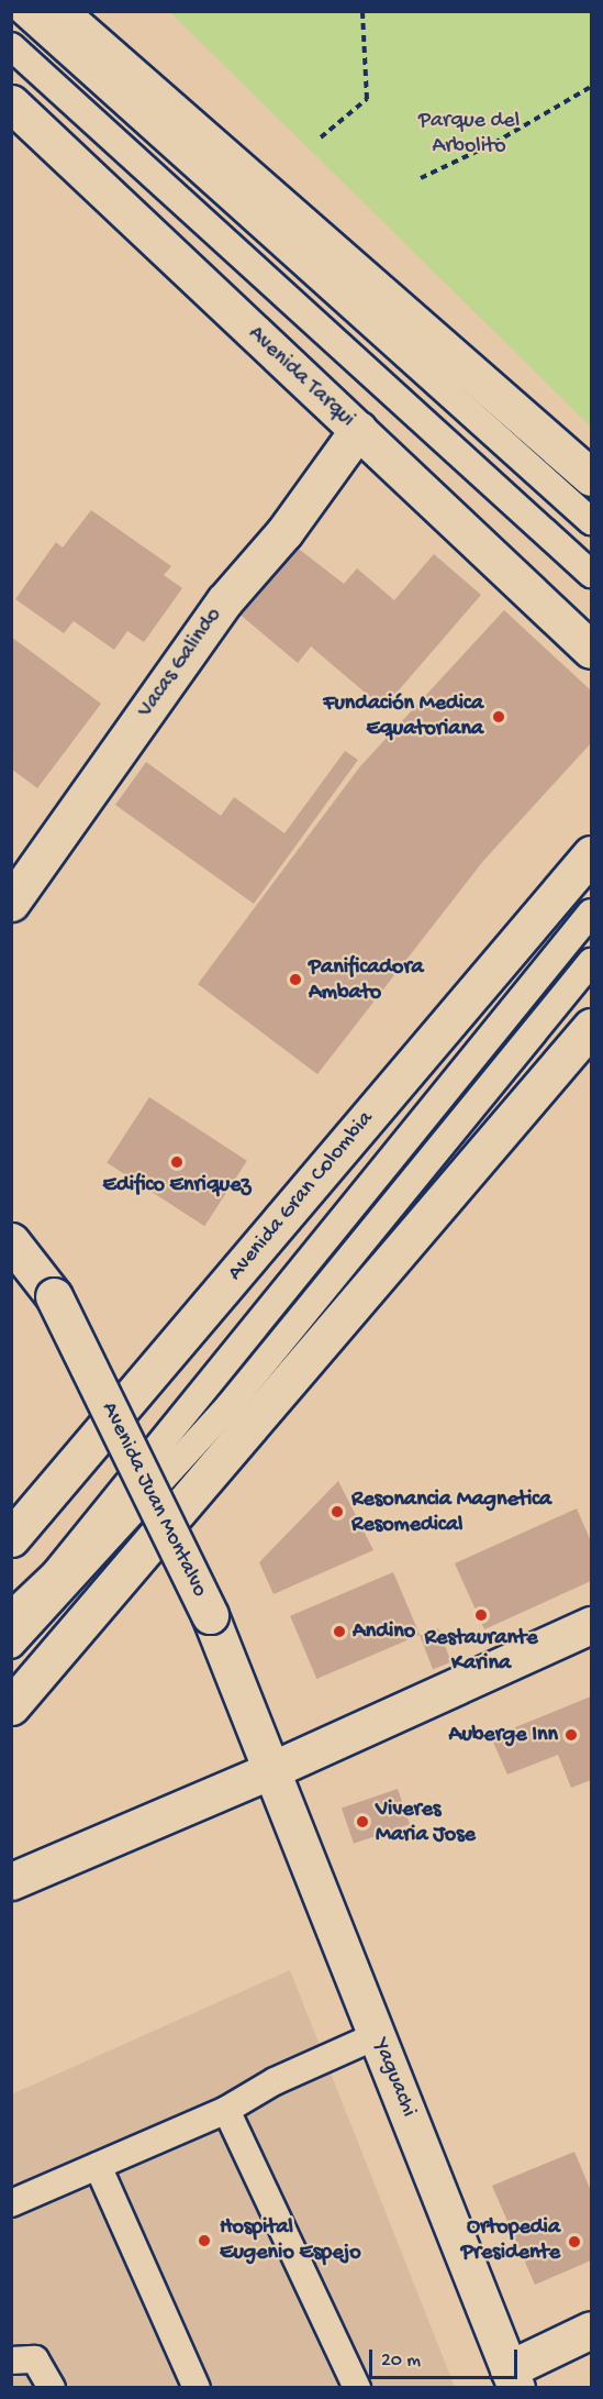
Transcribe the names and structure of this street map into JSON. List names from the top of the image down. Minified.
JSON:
{"streets":{"main road":["Avenida Tarqui","Vacas Galindo","Avenida Gran Colombia","Avenida Juan Montalvo","Yaguachi"]},"crossings":[["Avenida Tarqui","Vacas Galindo"],["Avenida Juan Montalvo","Yaguachi"]],"parks":["Parque del Arbolito"],"places":["Fundación Medica Equatoriana","Panificadora Ambato","Edifico Enriquez","Resonancia Magnetica Resomedical","Restaurante Karina","Andino","Auberge Inn","Viveres Maria Jose","Hospital Eugenio Espejo","Ortopedia Presidente"],"scale_bar":"20 m"}
